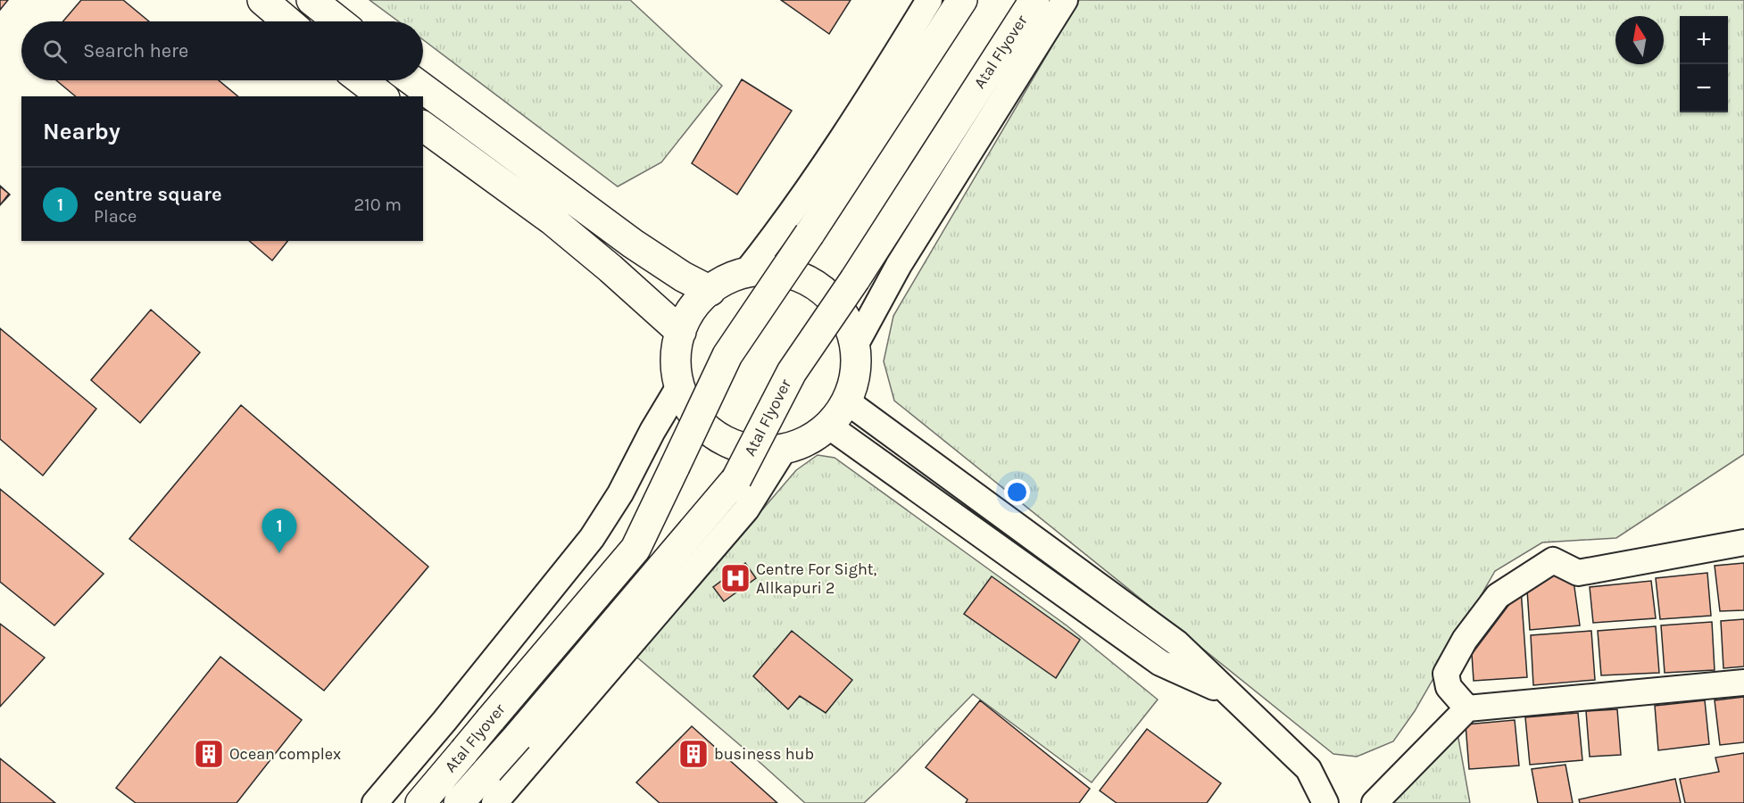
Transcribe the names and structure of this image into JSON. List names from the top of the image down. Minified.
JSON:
{"streets":{"main road":["Atal Flyover"]},"places":{"hospital":["Centre For Sight, Allkapuri 2"],"building":["Ocean complex","business hub"]},"north":"top","page":{"map_buttons":["+","−"],"search":"Search here","heading":"Nearby","list":[{"mark":"1","name":"centre square","note":"Place","value":"210 m"}],"pins":"1"}}
